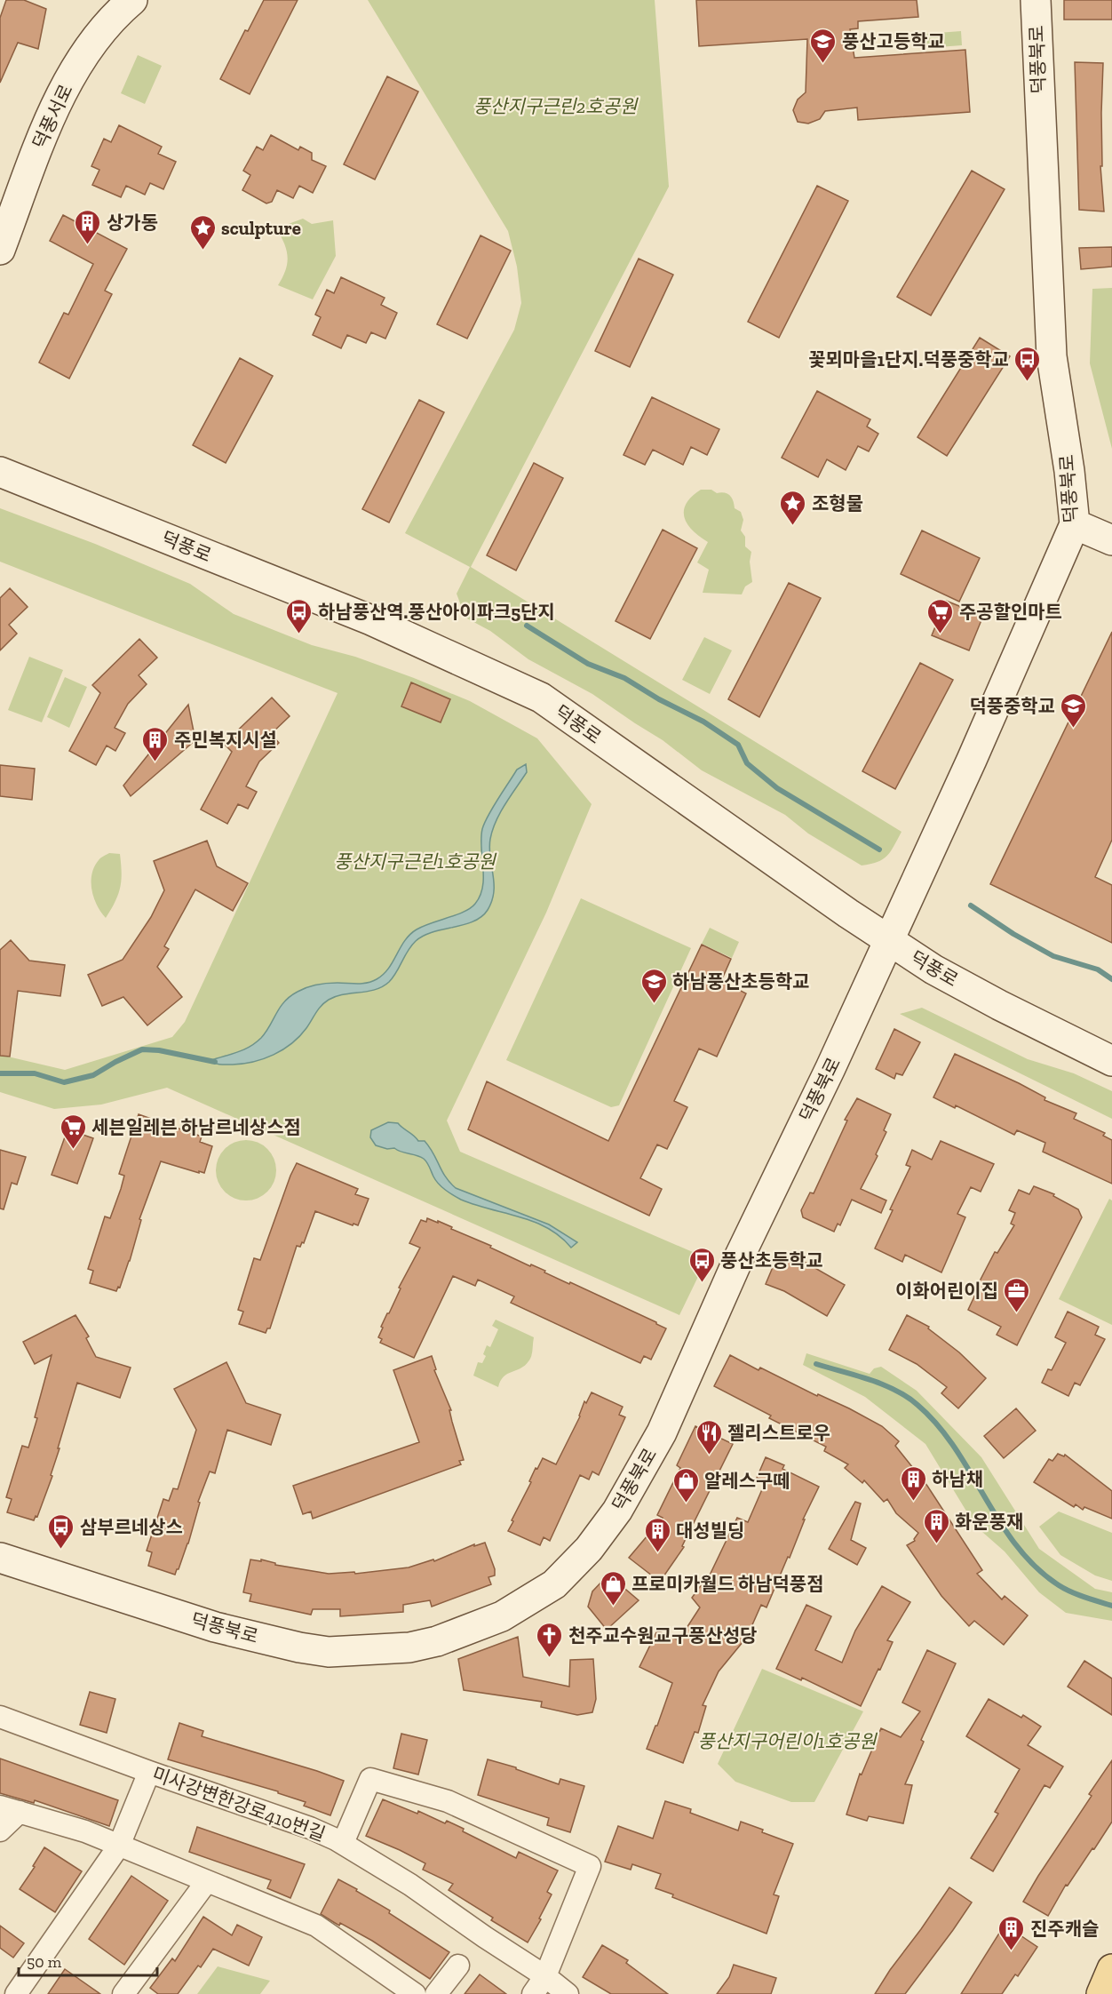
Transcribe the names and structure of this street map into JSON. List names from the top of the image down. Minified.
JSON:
{"streets":{"street":["덕풍북로","덕풍서로","덕풍로","미사강변한강로410번길"]},"crossings":[["덕풍북로","덕풍로"]],"parks":["풍산지구근린2호공원","풍산지구근린1호공원","풍산지구어린이1호공원"],"places":{"school or university":["풍산고등학교","덕풍중학교","하남풍산초등학교"],"building":["상가동","주민복지시설","하남채","화운풍재","대성빌딩","진주캐슬"],"place":["sculpture","조형물"],"bus stop":["꽃뫼마을1단지.덕풍중학교","하남풍산역.풍산아이파크5단지","풍산초등학교","삼부르네상스"],"supermarket":["주공할인마트","세븐일레븐 하남르네상스점"],"office":["이화어린이집"],"restaurant":["젤리스트로우"],"shop":["알레스구떼","프로미카월드 하남덕풍점"],"church":["천주교수원교구풍산성당"]},"scale_bar":"50 m"}
